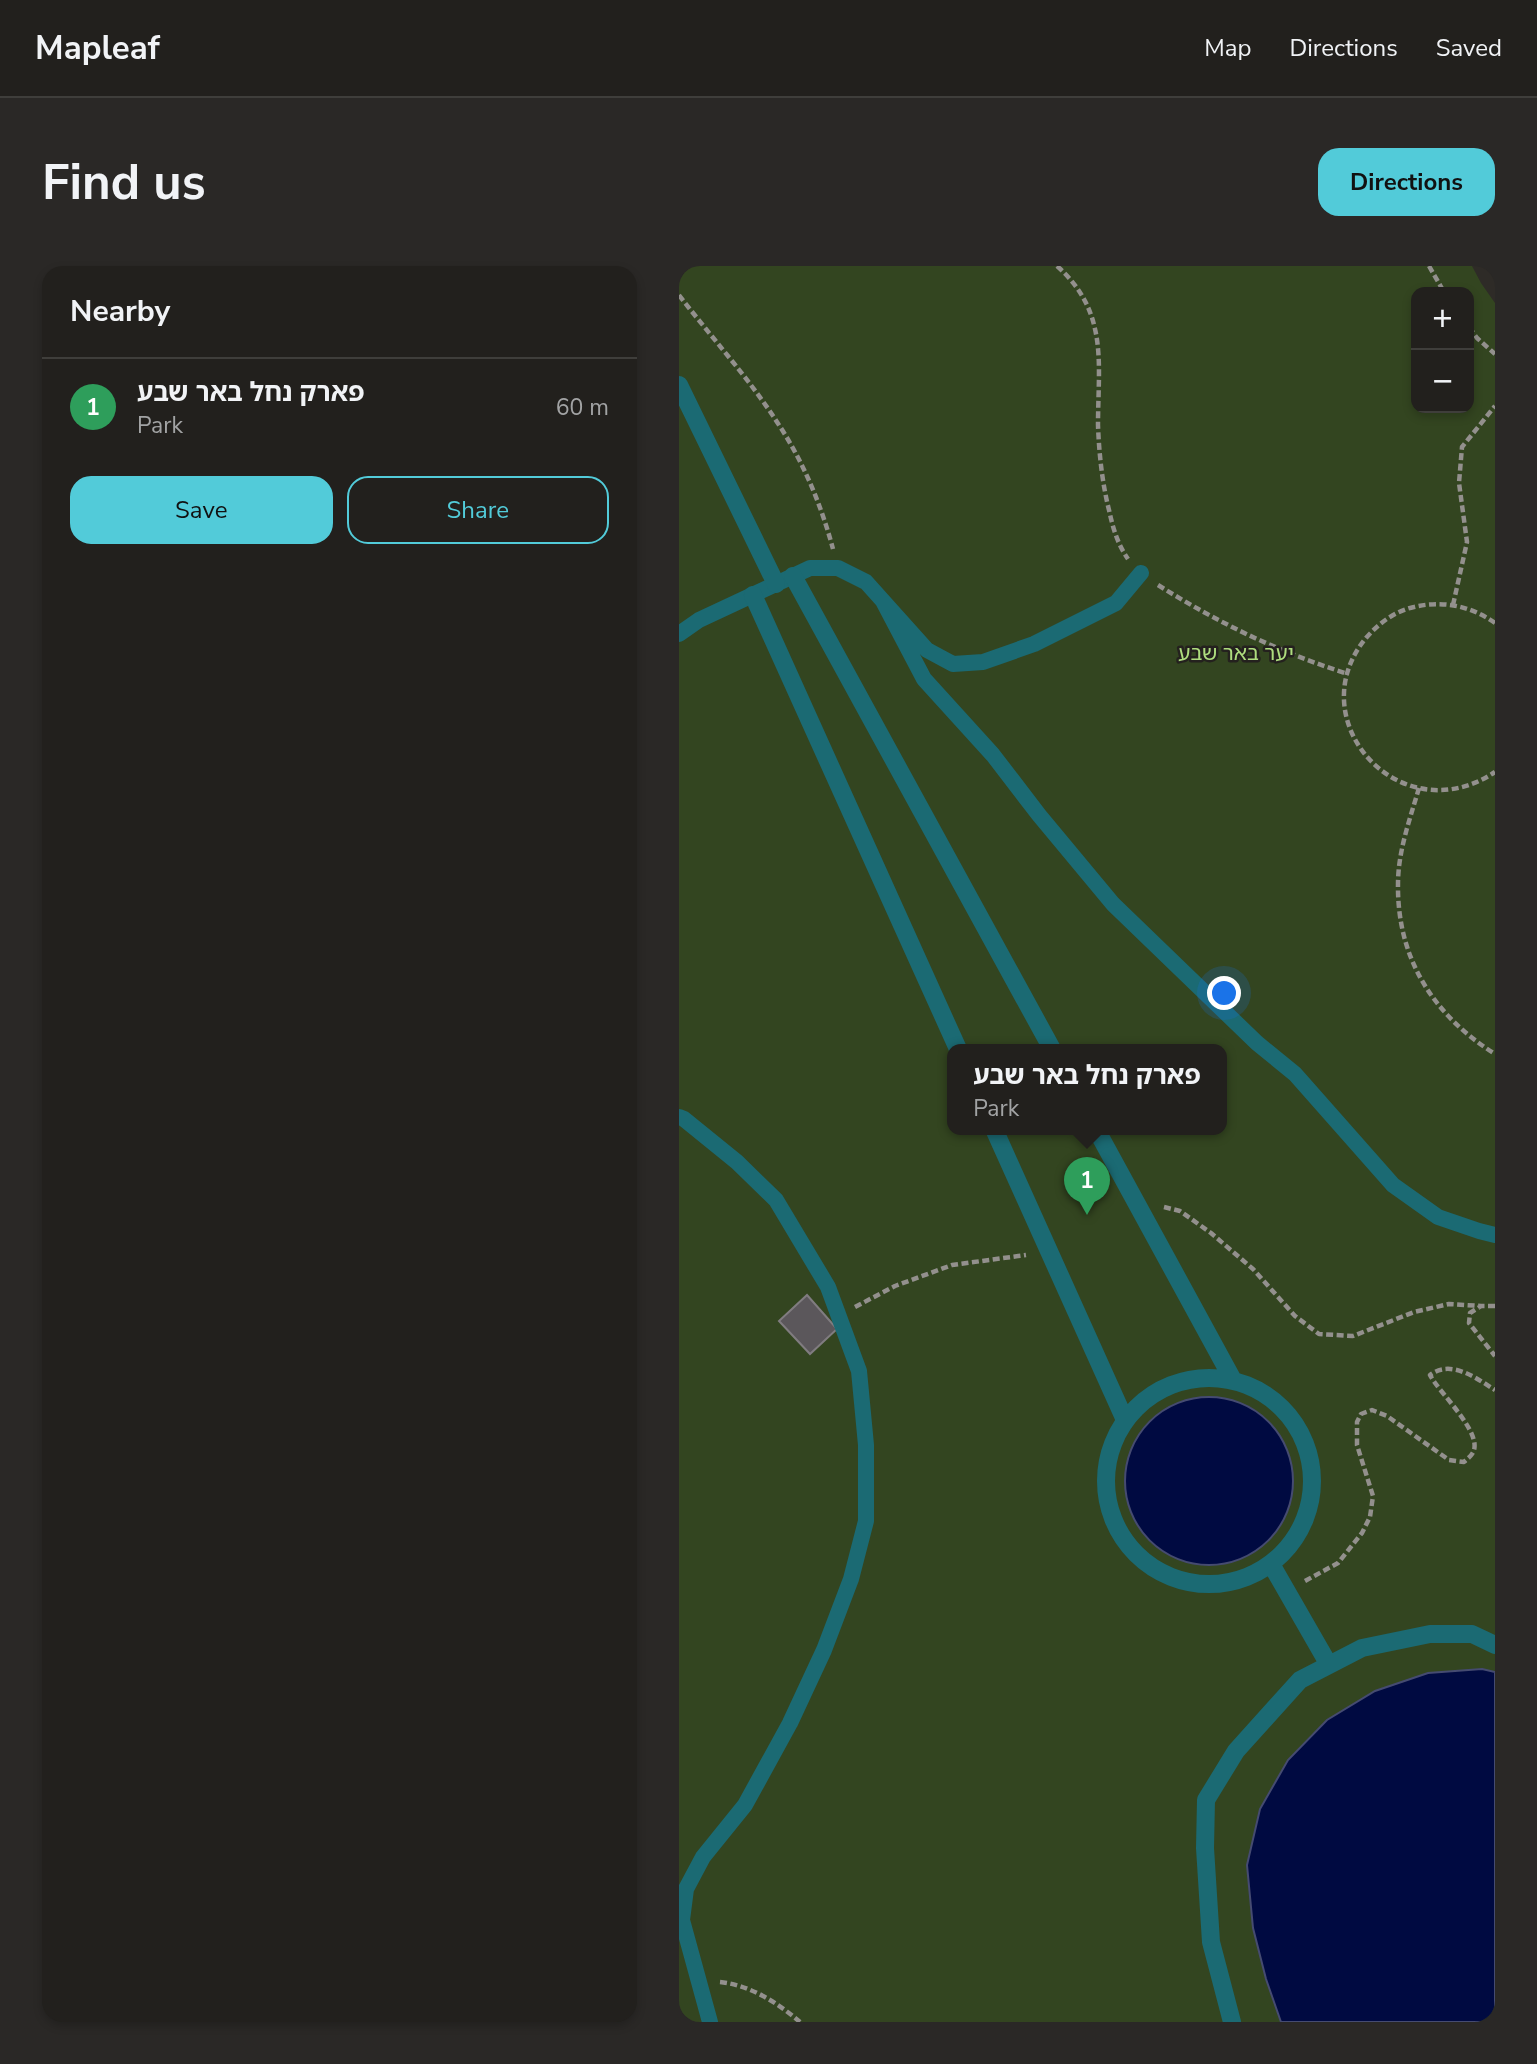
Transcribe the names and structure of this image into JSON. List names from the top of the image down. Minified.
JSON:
{"parks":["יער באר שבע"],"page":{"header":"Mapleaf","nav":["Map","Directions","Saved"],"buttons":["Directions",["Save","Share"]],"title":"Find us","heading":"Nearby","map_buttons":["+","−"],"list":[{"mark":"1","name":"פארק נחל באר שבע","note":"Park","value":"60 m"}],"popup":["פארק נחל באר שבע","Park"],"pins":"1"}}
